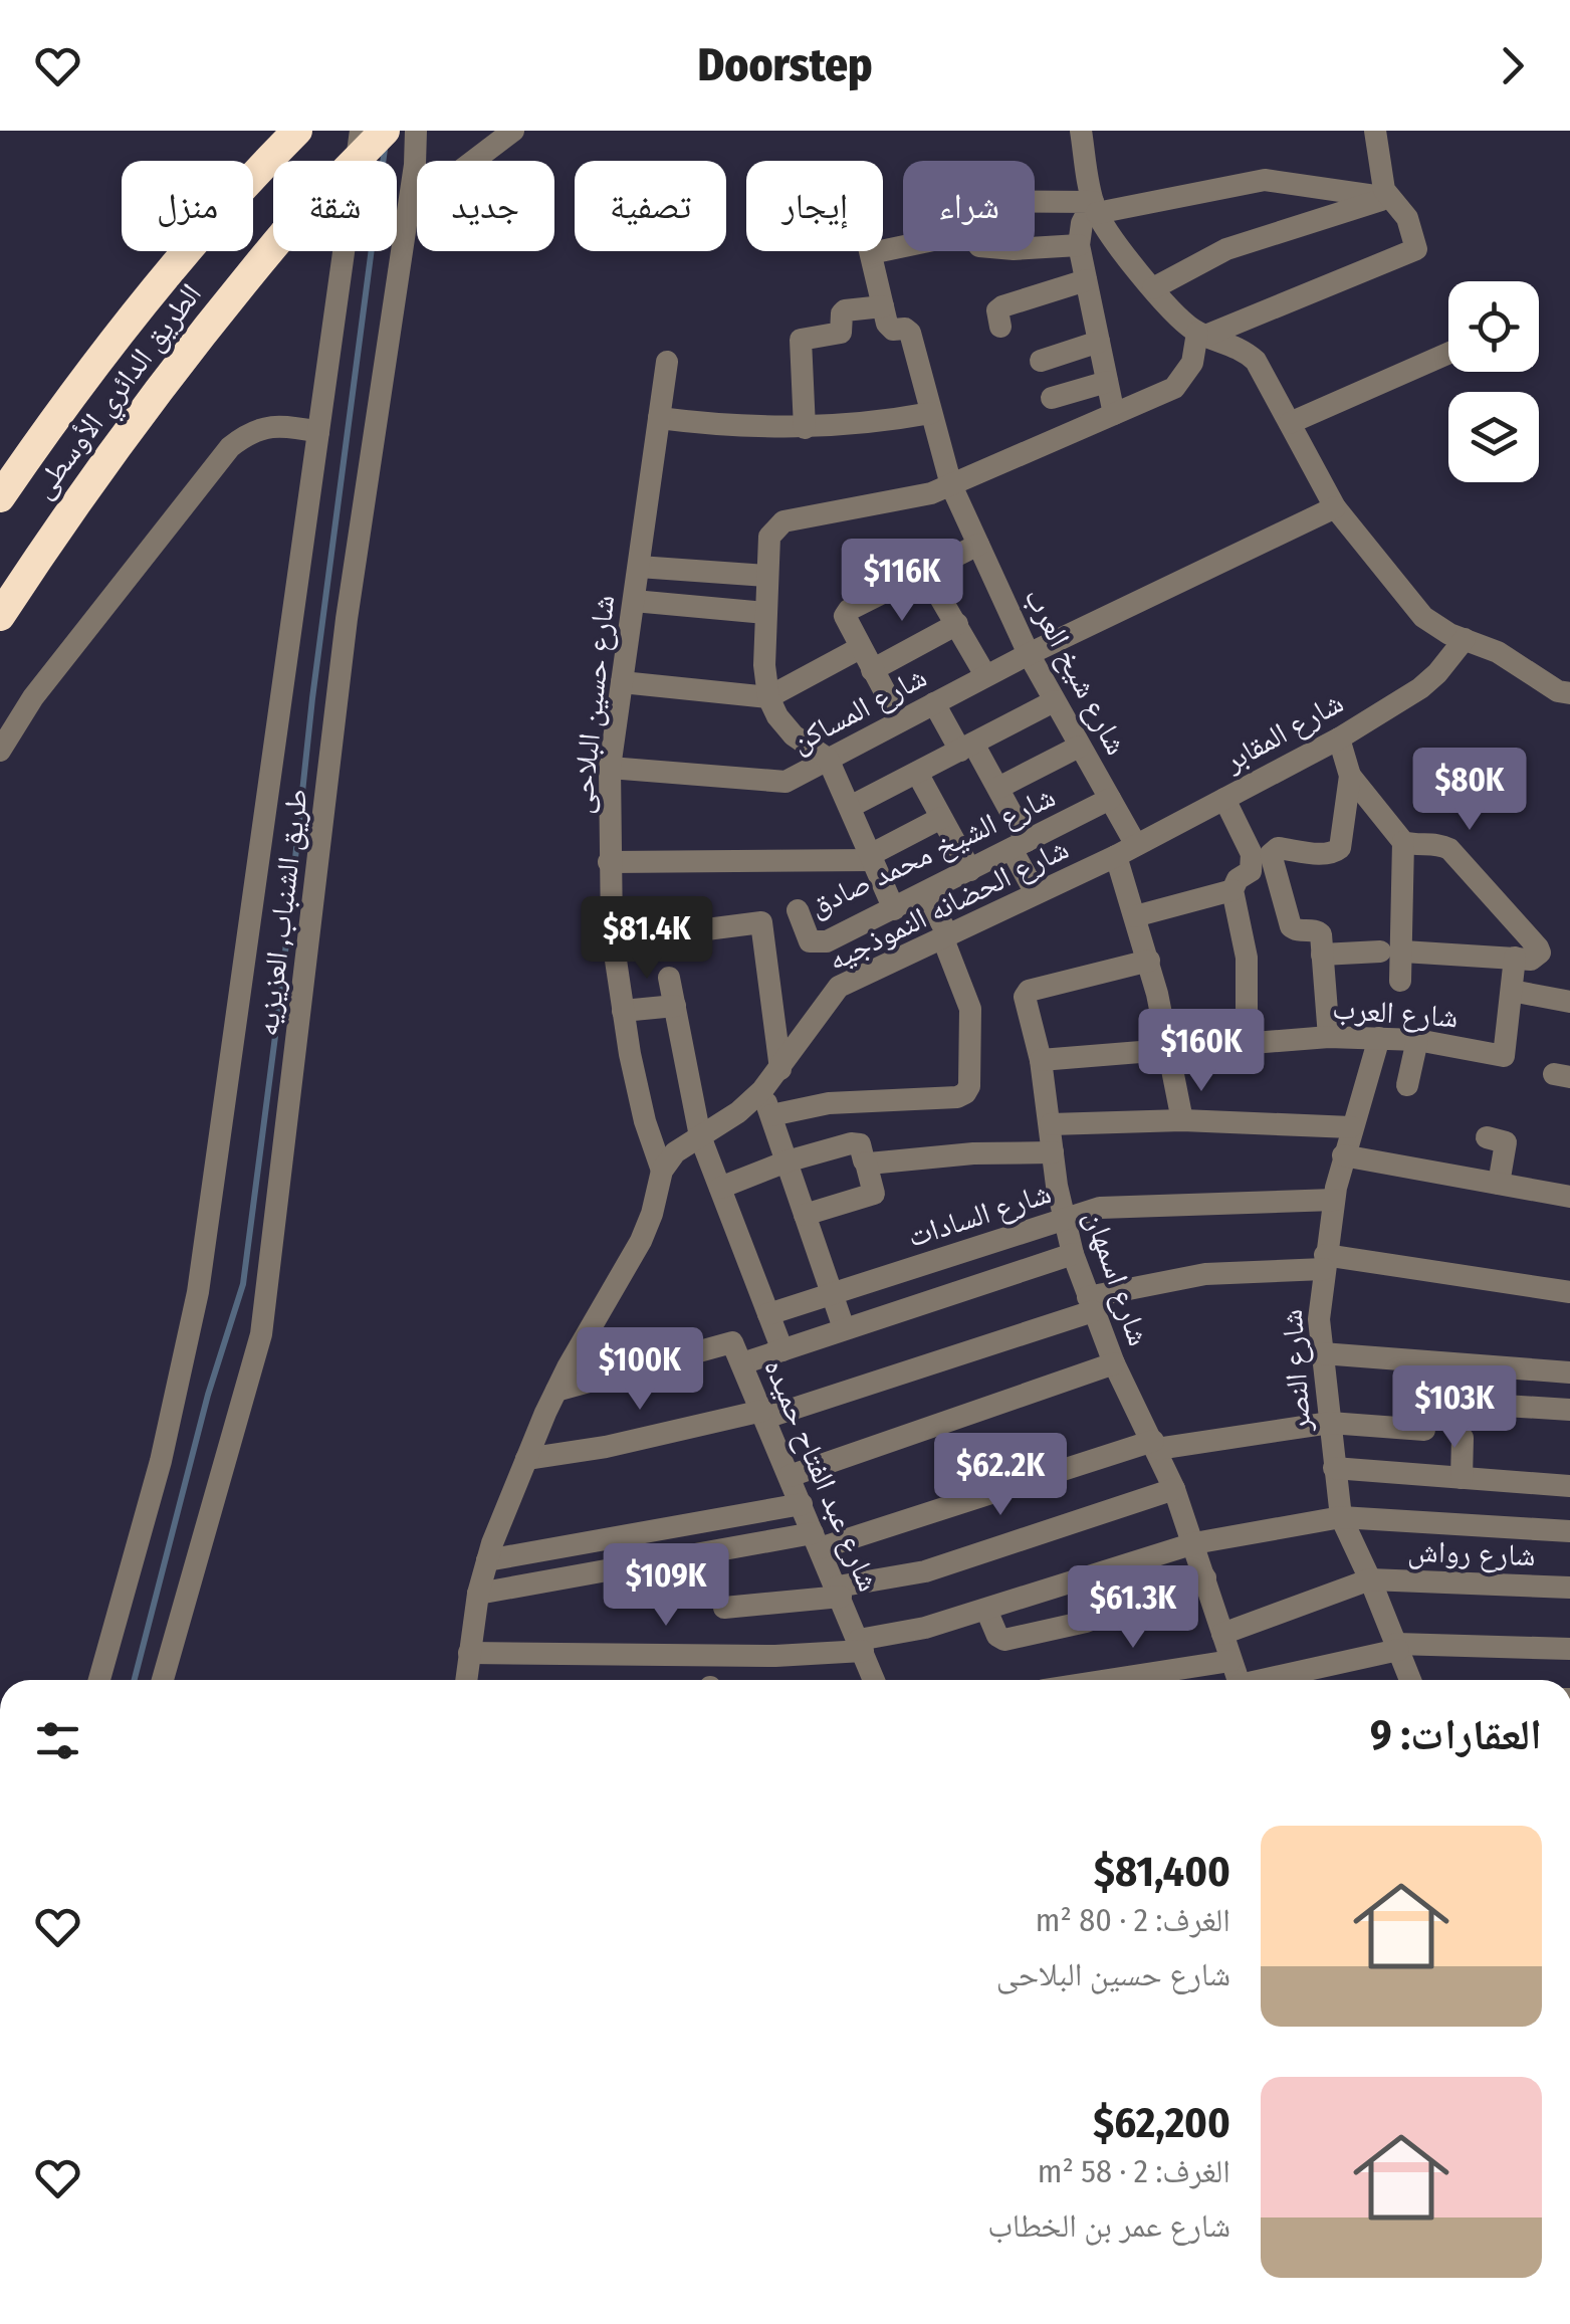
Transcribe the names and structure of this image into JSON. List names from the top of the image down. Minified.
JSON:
{"streets":{"highway":["الطريق الدائري الأوسطى"],"street":["شارع شيخ العرب","شارع حسين البلاحى","شارع المساكن","شارع المقابر","شارع الشيخ محمد صادق","شارع الحضانه النموذجيه","طريق الشنباب, العزيزيه","شارع العرب","شارع السادات","شارع اسمهان","شارع النصر","شارع عبد الفتاح حميده","شارع رواش"]},"crossings":[["شارع شيخ العرب","شارع المساكن"],["شارع شيخ العرب","شارع المقابر"],["شارع شيخ العرب","شارع الشيخ محمد صادق"],["شارع شيخ العرب","شارع الحضانه النموذجيه"],["شارع شيخ العرب","شارع العرب"],["شارع شيخ العرب","شارع اسمهان"],["شارع حسين البلاحى","شارع المساكن"],["شارع حسين البلاحى","شارع الحضانه النموذجيه"],["شارع المقابر","شارع الحضانه النموذجيه"],["شارع العرب","شارع اسمهان"],["شارع العرب","شارع النصر"],["شارع السادات","شارع اسمهان"],["شارع السادات","شارع النصر"],["شارع النصر","شارع رواش"]],"page":{"header":"Doorstep","chip":["شراء","إيجار","تصفية","جديد","شقة","منزل"],"price":["$116K","$80K","$81.4K","$160K","$100K","$103K","$62.2K","$109K","$61.3K"],"heading":"العقارات: 9","list":[{"name":"$81,400","note":"الغرف: 2 · 80 m² · شارع حسين البلاحى"},{"name":"$62,200","note":"الغرف: 2 · 58 m² · شارع عمر بن الخطاب"}]}}
